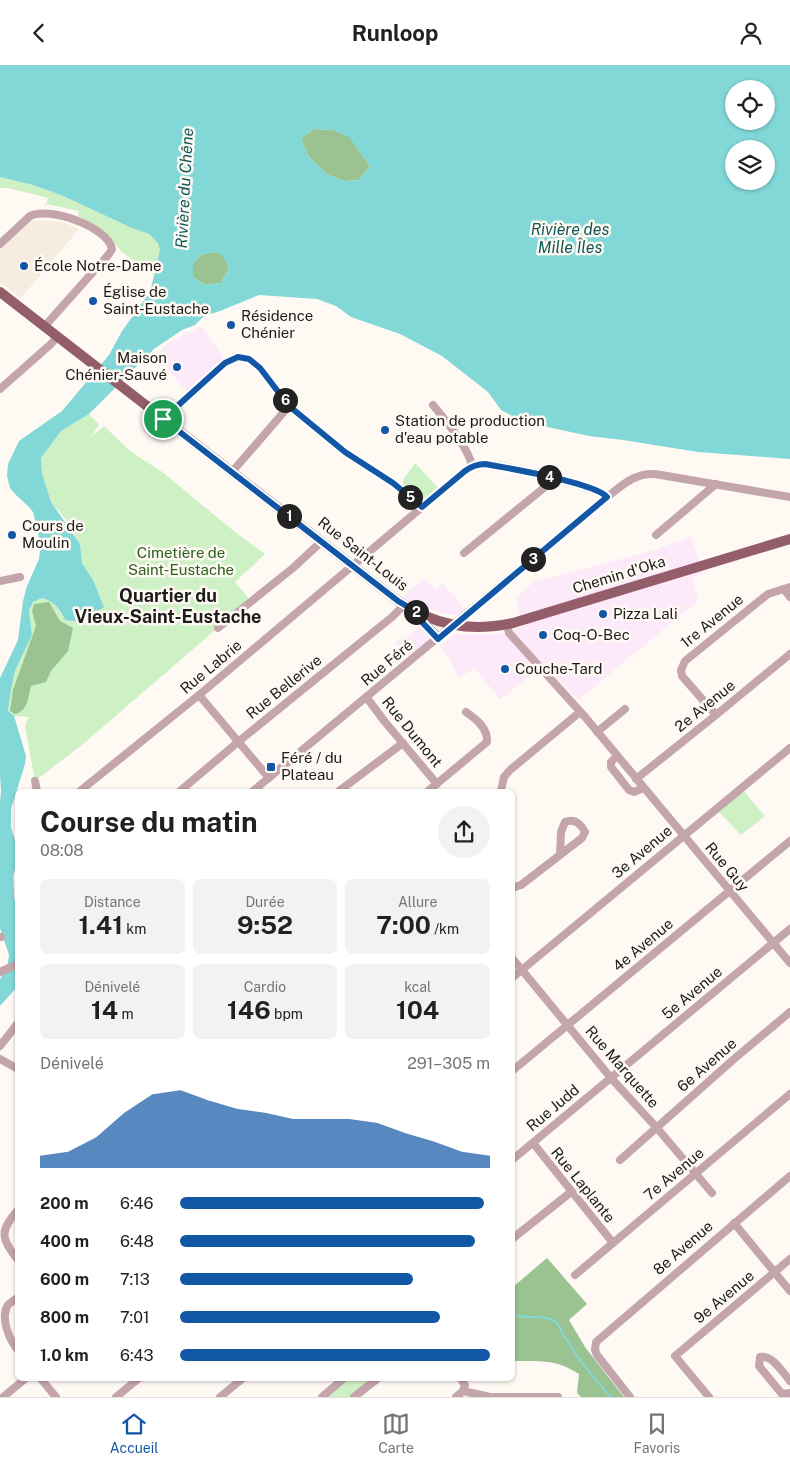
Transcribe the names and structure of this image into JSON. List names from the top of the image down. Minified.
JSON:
{"streets":{"main road":["Rue Saint-Louis","Chemin d'Oka"],"street":["1re Avenue","Rue Féré","Rue Labrie","Rue Bellerive","2e Avenue","Rue Dumont","3e Avenue","Rue Guy","4e Avenue","5e Avenue","6e Avenue","Rue Marquette","Rue Judd","7e Avenue","Rue Laplante","8e Avenue","9e Avenue"]},"crossings":[["Rue Saint-Louis","Chemin d'Oka"],["Rue Saint-Louis","Rue Féré"],["Rue Saint-Louis","Rue Labrie"],["Rue Saint-Louis","Rue Bellerive"],["Chemin d'Oka","Rue Féré"],["Chemin d'Oka","Rue Guy"],["1re Avenue","2e Avenue"],["Rue Féré","Rue Dumont"],["2e Avenue","Rue Guy"],["3e Avenue","Rue Guy"],["3e Avenue","Rue Marquette"],["Rue Guy","4e Avenue"],["Rue Guy","5e Avenue"],["4e Avenue","Rue Marquette"],["5e Avenue","Rue Marquette"],["5e Avenue","Rue Judd"],["6e Avenue","Rue Marquette"],["Rue Marquette","Rue Judd"],["Rue Marquette","7e Avenue"],["Rue Judd","Rue Laplante"],["7e Avenue","Rue Laplante"]],"districts":["Quartier du Vieux-Saint-Eustache"],"water":["Rivière du Chêne","Rivière des Mille Îles"],"parks":["Cimetière de Saint-Eustache"],"places":{"other":["École Notre-Dame","Église de Saint-Eustache","Résidence Chénier","Maison Chénier-Sauvé","Station de production d'eau potable","Cours de Moulin","Pizza Lali","Coq-O-Bec","Couche-Tard"],"transit":["Féré / du Plateau"]},"page":{"header":"Runloop","pins":["6","4","5","1","3","2"],"heading":["Course du matin","08:08"],"stats":[["Distance","1.41 km"],["Durée","9:52"],["Allure","7:00 /km"],["Dénivelé","14 m"],["Cardio","146 bpm"],["kcal","104"]],"chart":["Dénivelé","291–305 m"],"list":[{"name":"200 m","note":"6:46"},{"name":"400 m","note":"6:48"},{"name":"600 m","note":"7:13"},{"name":"800 m","note":"7:01"},{"name":"1.0 km","note":"6:43"}],"tabs":["Accueil","Carte","Favoris"]}}
